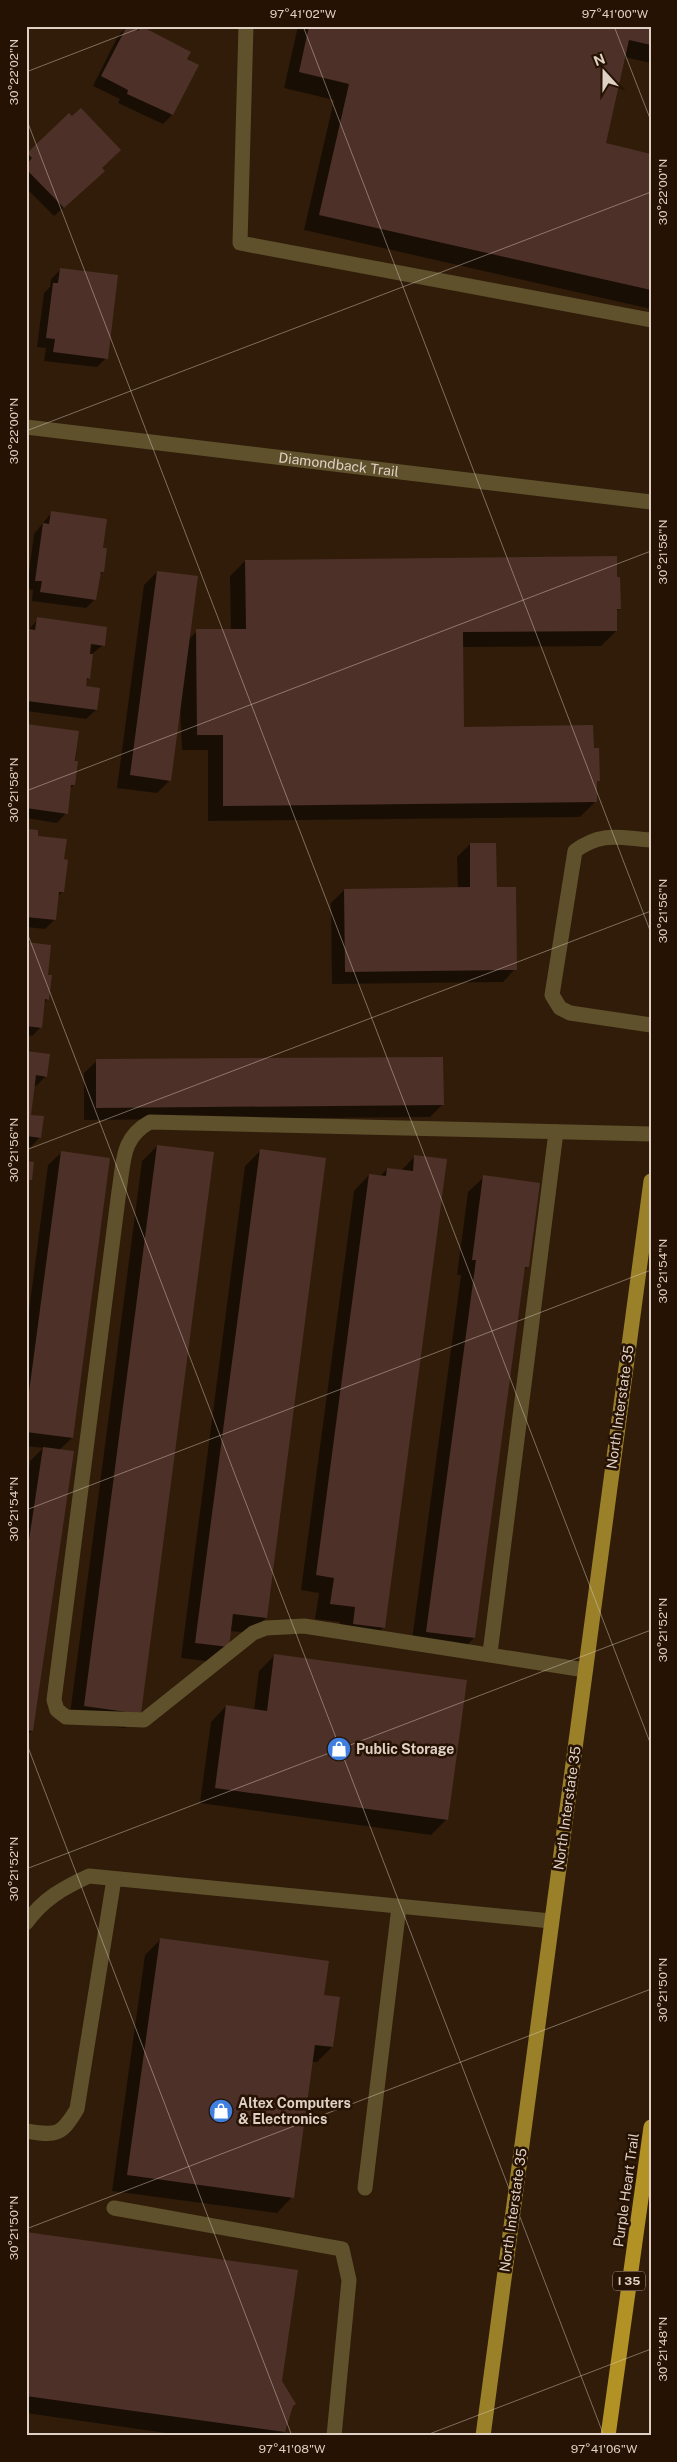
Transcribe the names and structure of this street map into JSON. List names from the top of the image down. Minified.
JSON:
{"streets":{"highway":["Purple Heart Trail","I 35"],"main road":["North Interstate 35"],"street":["Diamondback Trail"]},"places":{"shop":["Public Storage","Altex Computers & Electronics"]},"north":"top","coordinates":["97°41'02\"W","97°41'00\"W","30°22'02\"N","30°22'00\"N","30°21'58\"N","30°21'56\"N","30°21'54\"N","30°21'52\"N","30°21'50\"N","30°21'48\"N","97°41'08\"W","97°41'06\"W"]}
